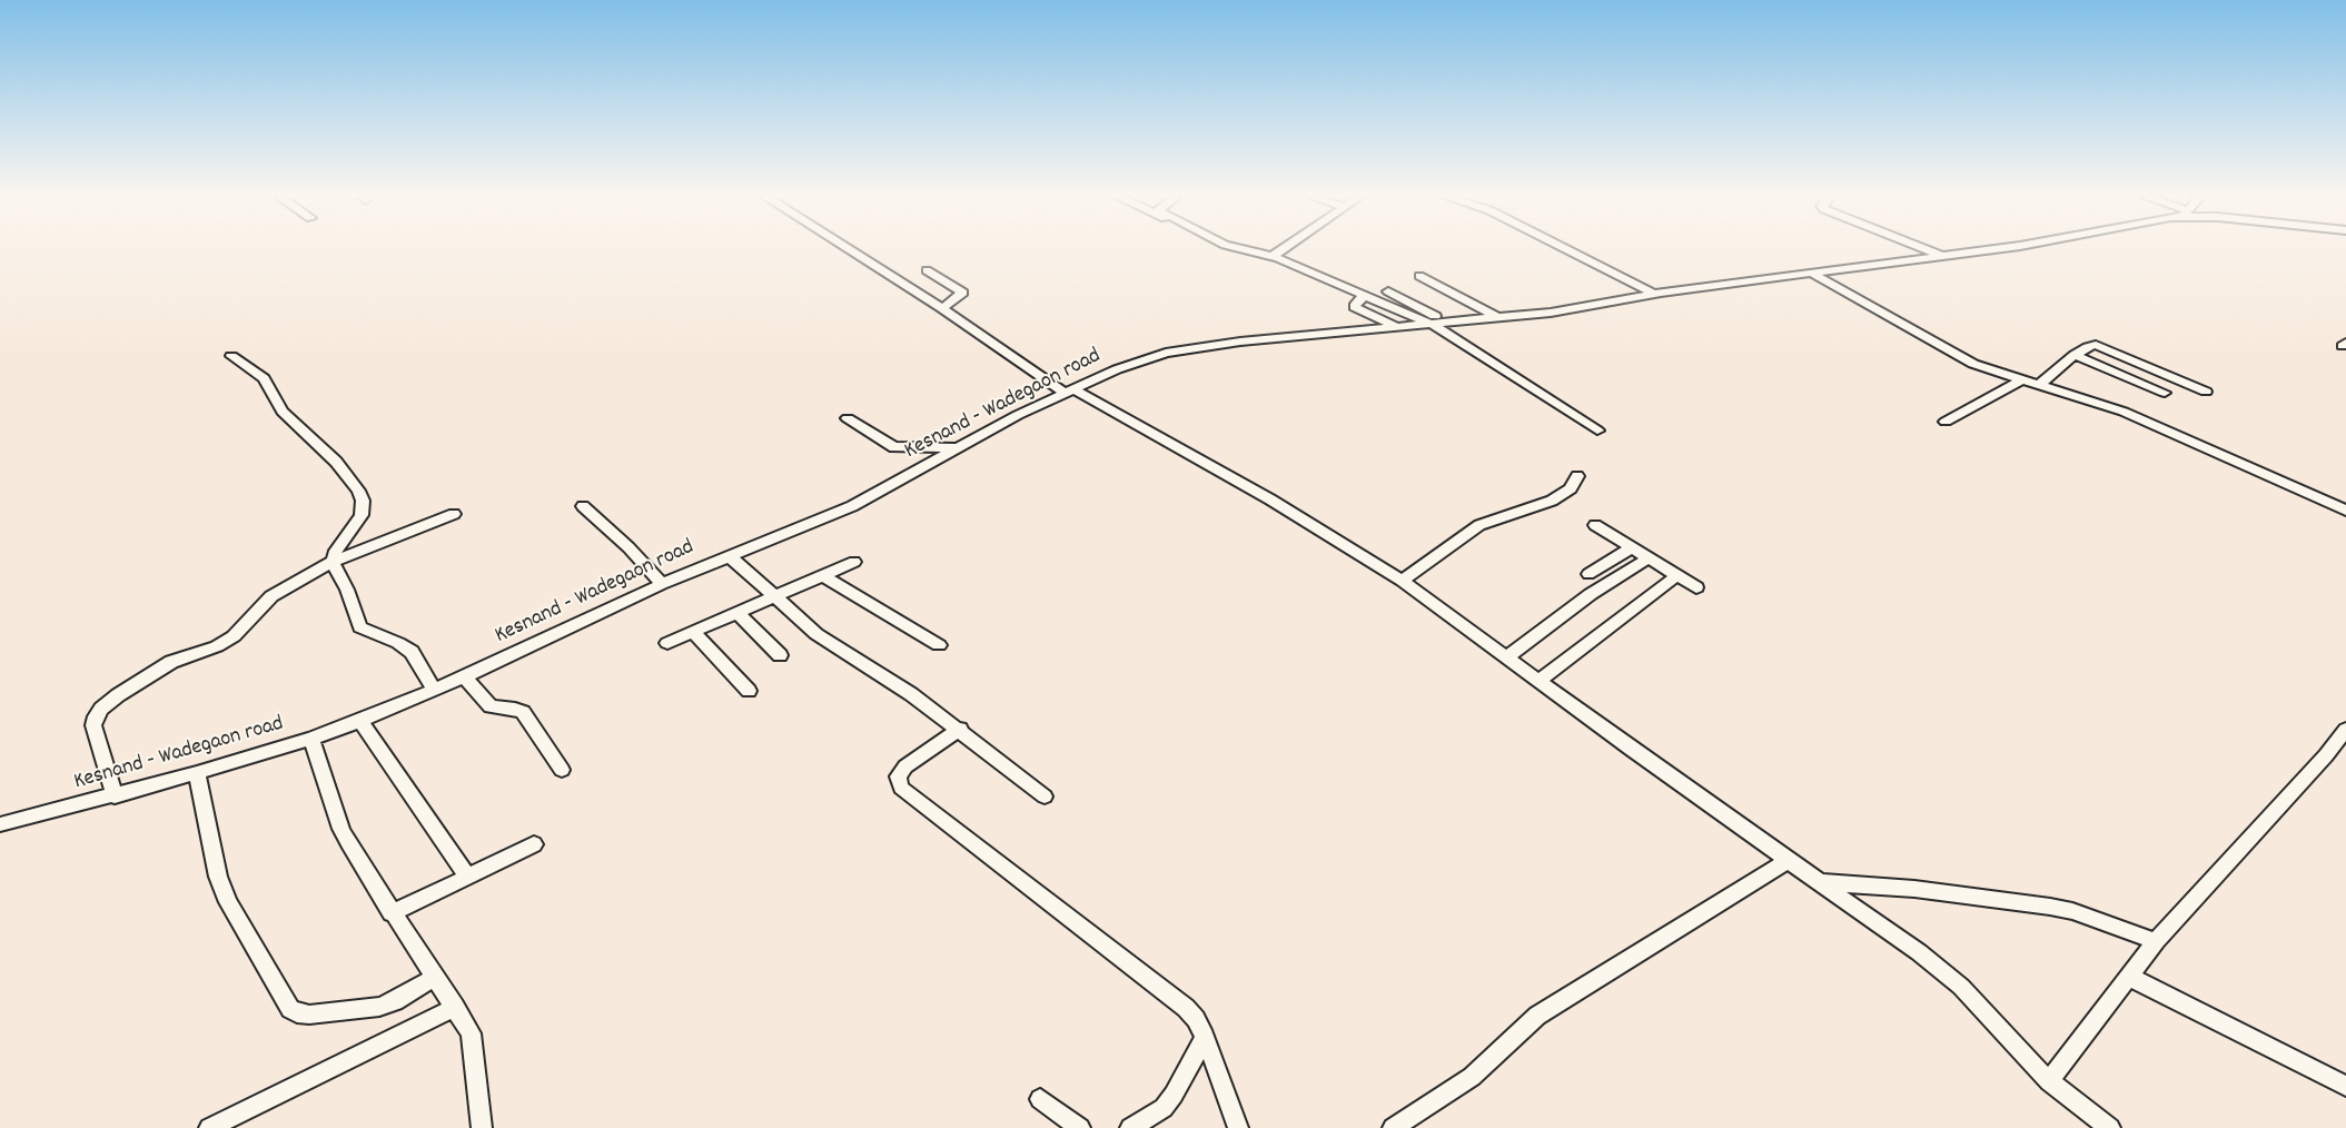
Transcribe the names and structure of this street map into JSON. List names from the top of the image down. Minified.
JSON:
{"streets":{"street":["Kesnand - Wadegaon road"]}}
